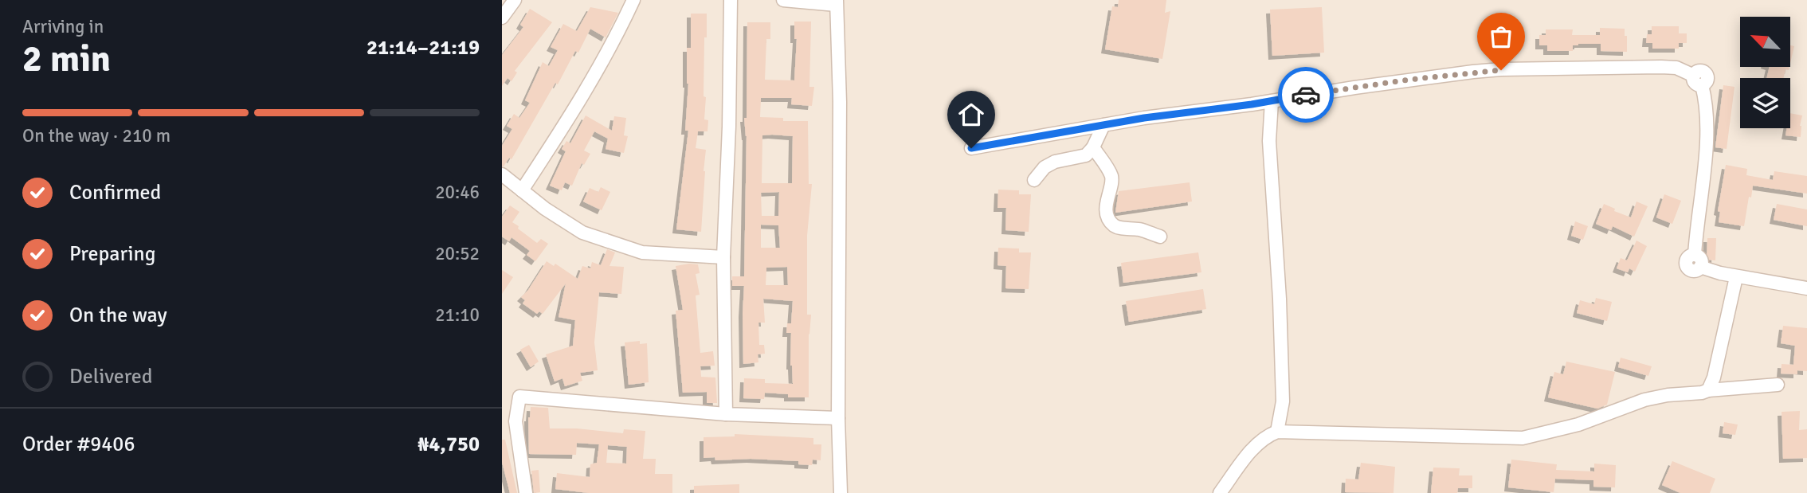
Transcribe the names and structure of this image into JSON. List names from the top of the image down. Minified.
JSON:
{"north":"top left","page":{"heading":["2 min","Arriving in","21:14–21:19"],"panel":["Order #9406","₦4,750"],"bar":"On the way · 210 m","list":[["Confirmed","20:46"],["Preparing","20:52"],["On the way","21:10"],"Delivered"]}}
